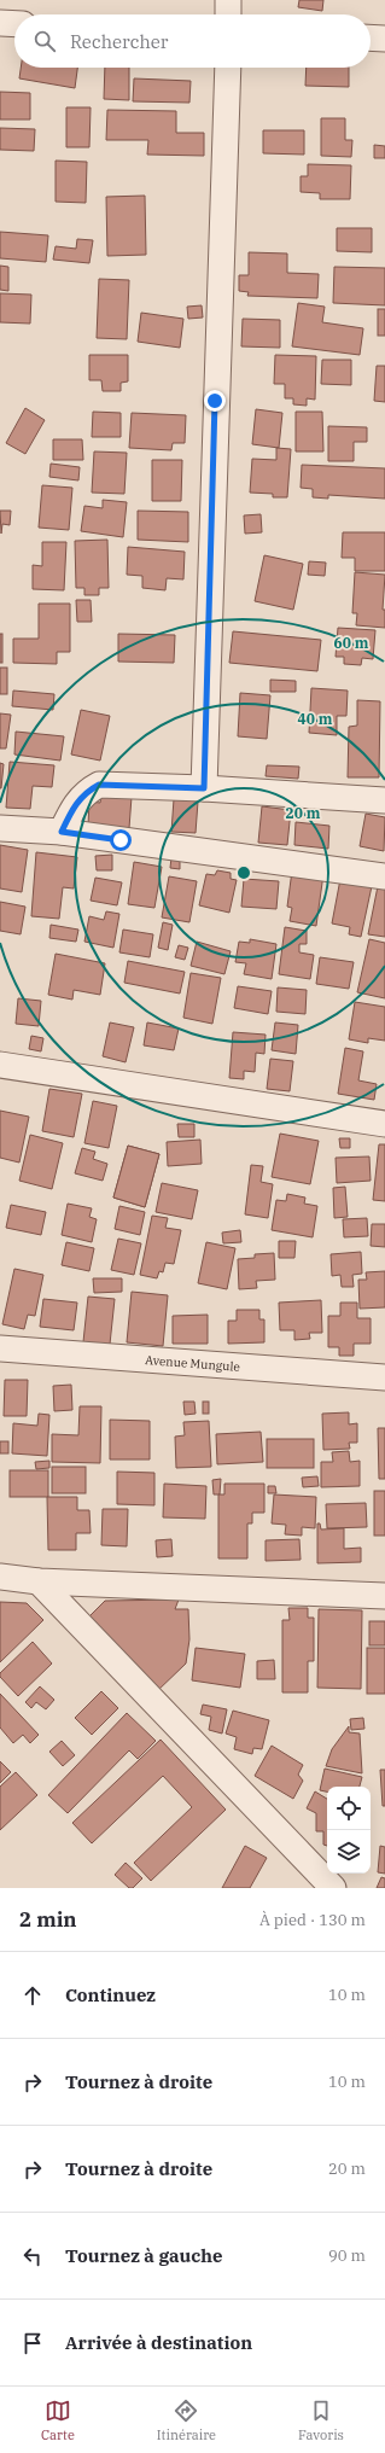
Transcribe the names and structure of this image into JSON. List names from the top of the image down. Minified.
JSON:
{"streets":{"street":["Avenue Mungule"]},"page":{"search":"Rechercher","heading":["2 min","À pied · 130 m"],"list":[["Continuez","10 m"],["Tournez à droite","10 m"],["Tournez à droite","20 m"],["Tournez à gauche","90 m"],"Arrivée à destination"],"nav":["Carte","Itinéraire","Favoris"]},"rings":["60 m","40 m","20 m"]}
